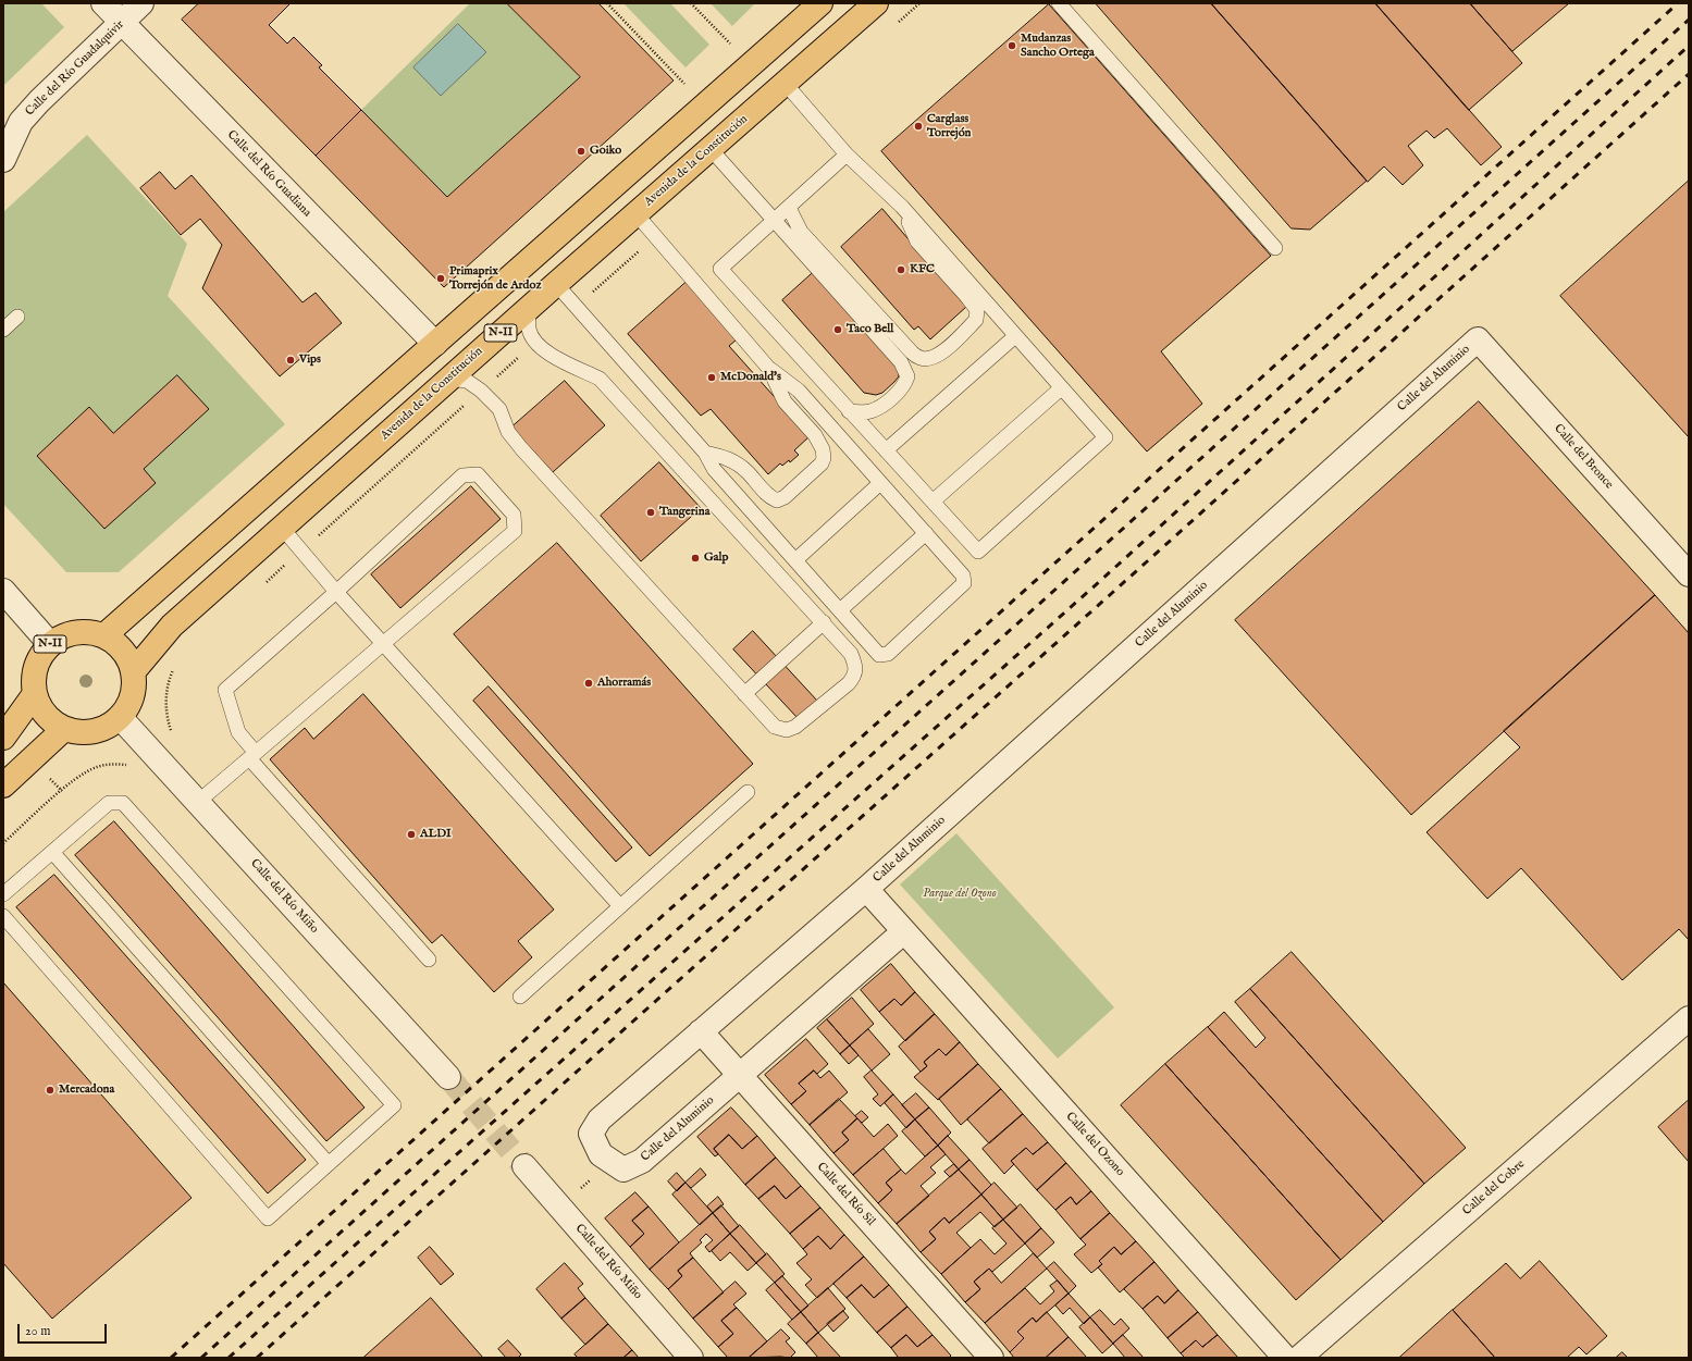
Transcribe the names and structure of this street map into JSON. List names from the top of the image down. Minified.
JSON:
{"streets":{"main road":["Avenida de la Constitución","N-II"],"street":["Calle del Río Guadalquivir","Calle del Río Guadiana","Calle del Aluminio","Calle del Bronce","Calle del Río Miño","Calle del Ozono","Calle del Cobre","Calle del Río Sil"]},"crossings":[["Calle del Río Guadalquivir","Calle del Río Guadiana"],["Avenida de la Constitución","N-II"],["Avenida de la Constitución","Calle del Río Miño"],["N-II","Calle del Río Miño"],["Calle del Aluminio","Calle del Bronce"],["Calle del Aluminio","Calle del Ozono"],["Calle del Aluminio","Calle del Río Sil"]],"parks":["Parque del Ozono"],"places":["Mudanzas Sancho Ortega","Carglass Torrejón","Goiko","KFC","Primaprix Torrejón de Ardoz","Taco Bell","Vips","McDonald's","Tangerina","Galp","Ahorramás","ALDI","Mercadona"],"scale_bar":"20 m"}
